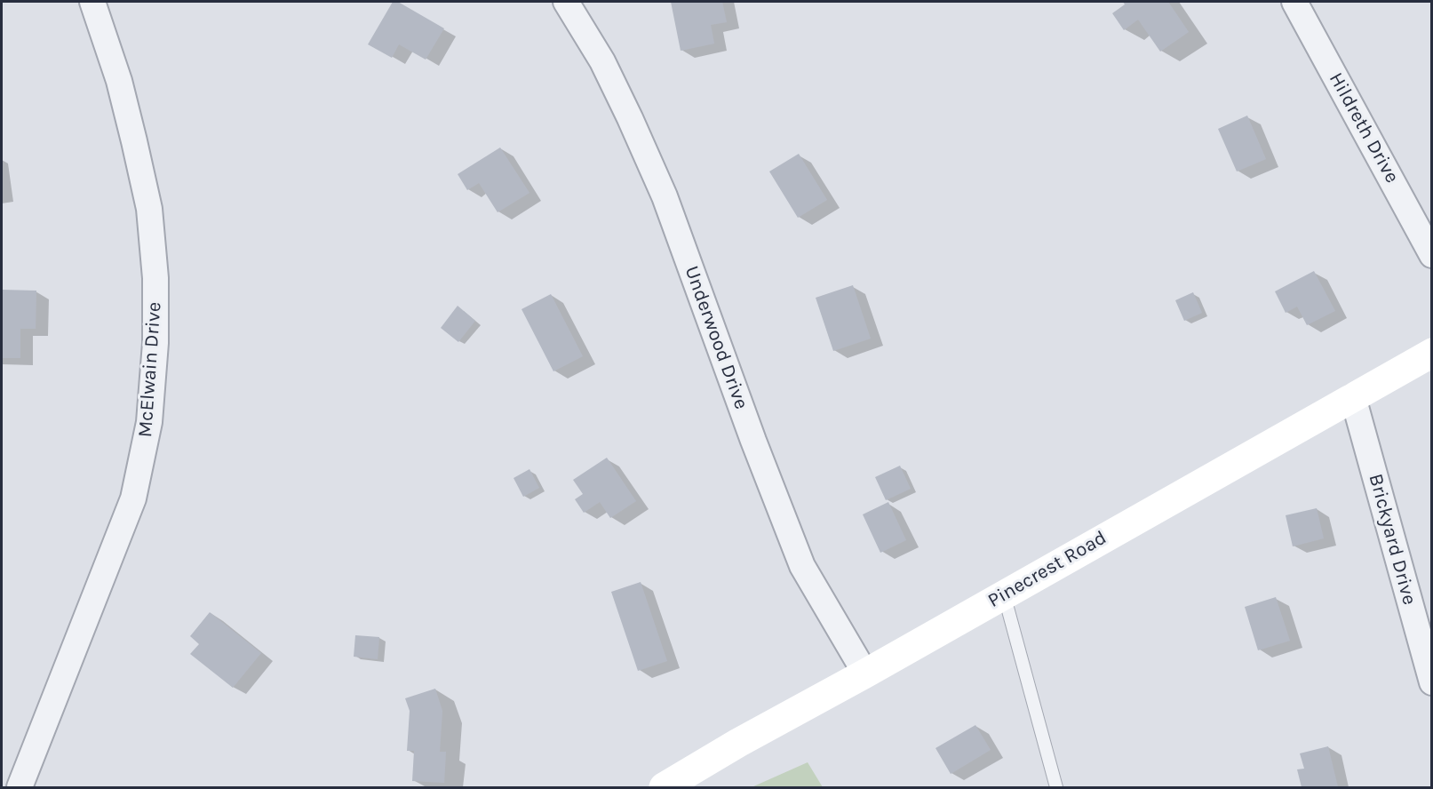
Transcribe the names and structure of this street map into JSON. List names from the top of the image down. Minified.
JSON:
{"streets":{"street":["Hildreth Drive","Underwood Drive","McElwain Drive","Brickyard Drive","Pinecrest Road"]},"crossings":[["Underwood Drive","Pinecrest Road"],["Brickyard Drive","Pinecrest Road"]]}
